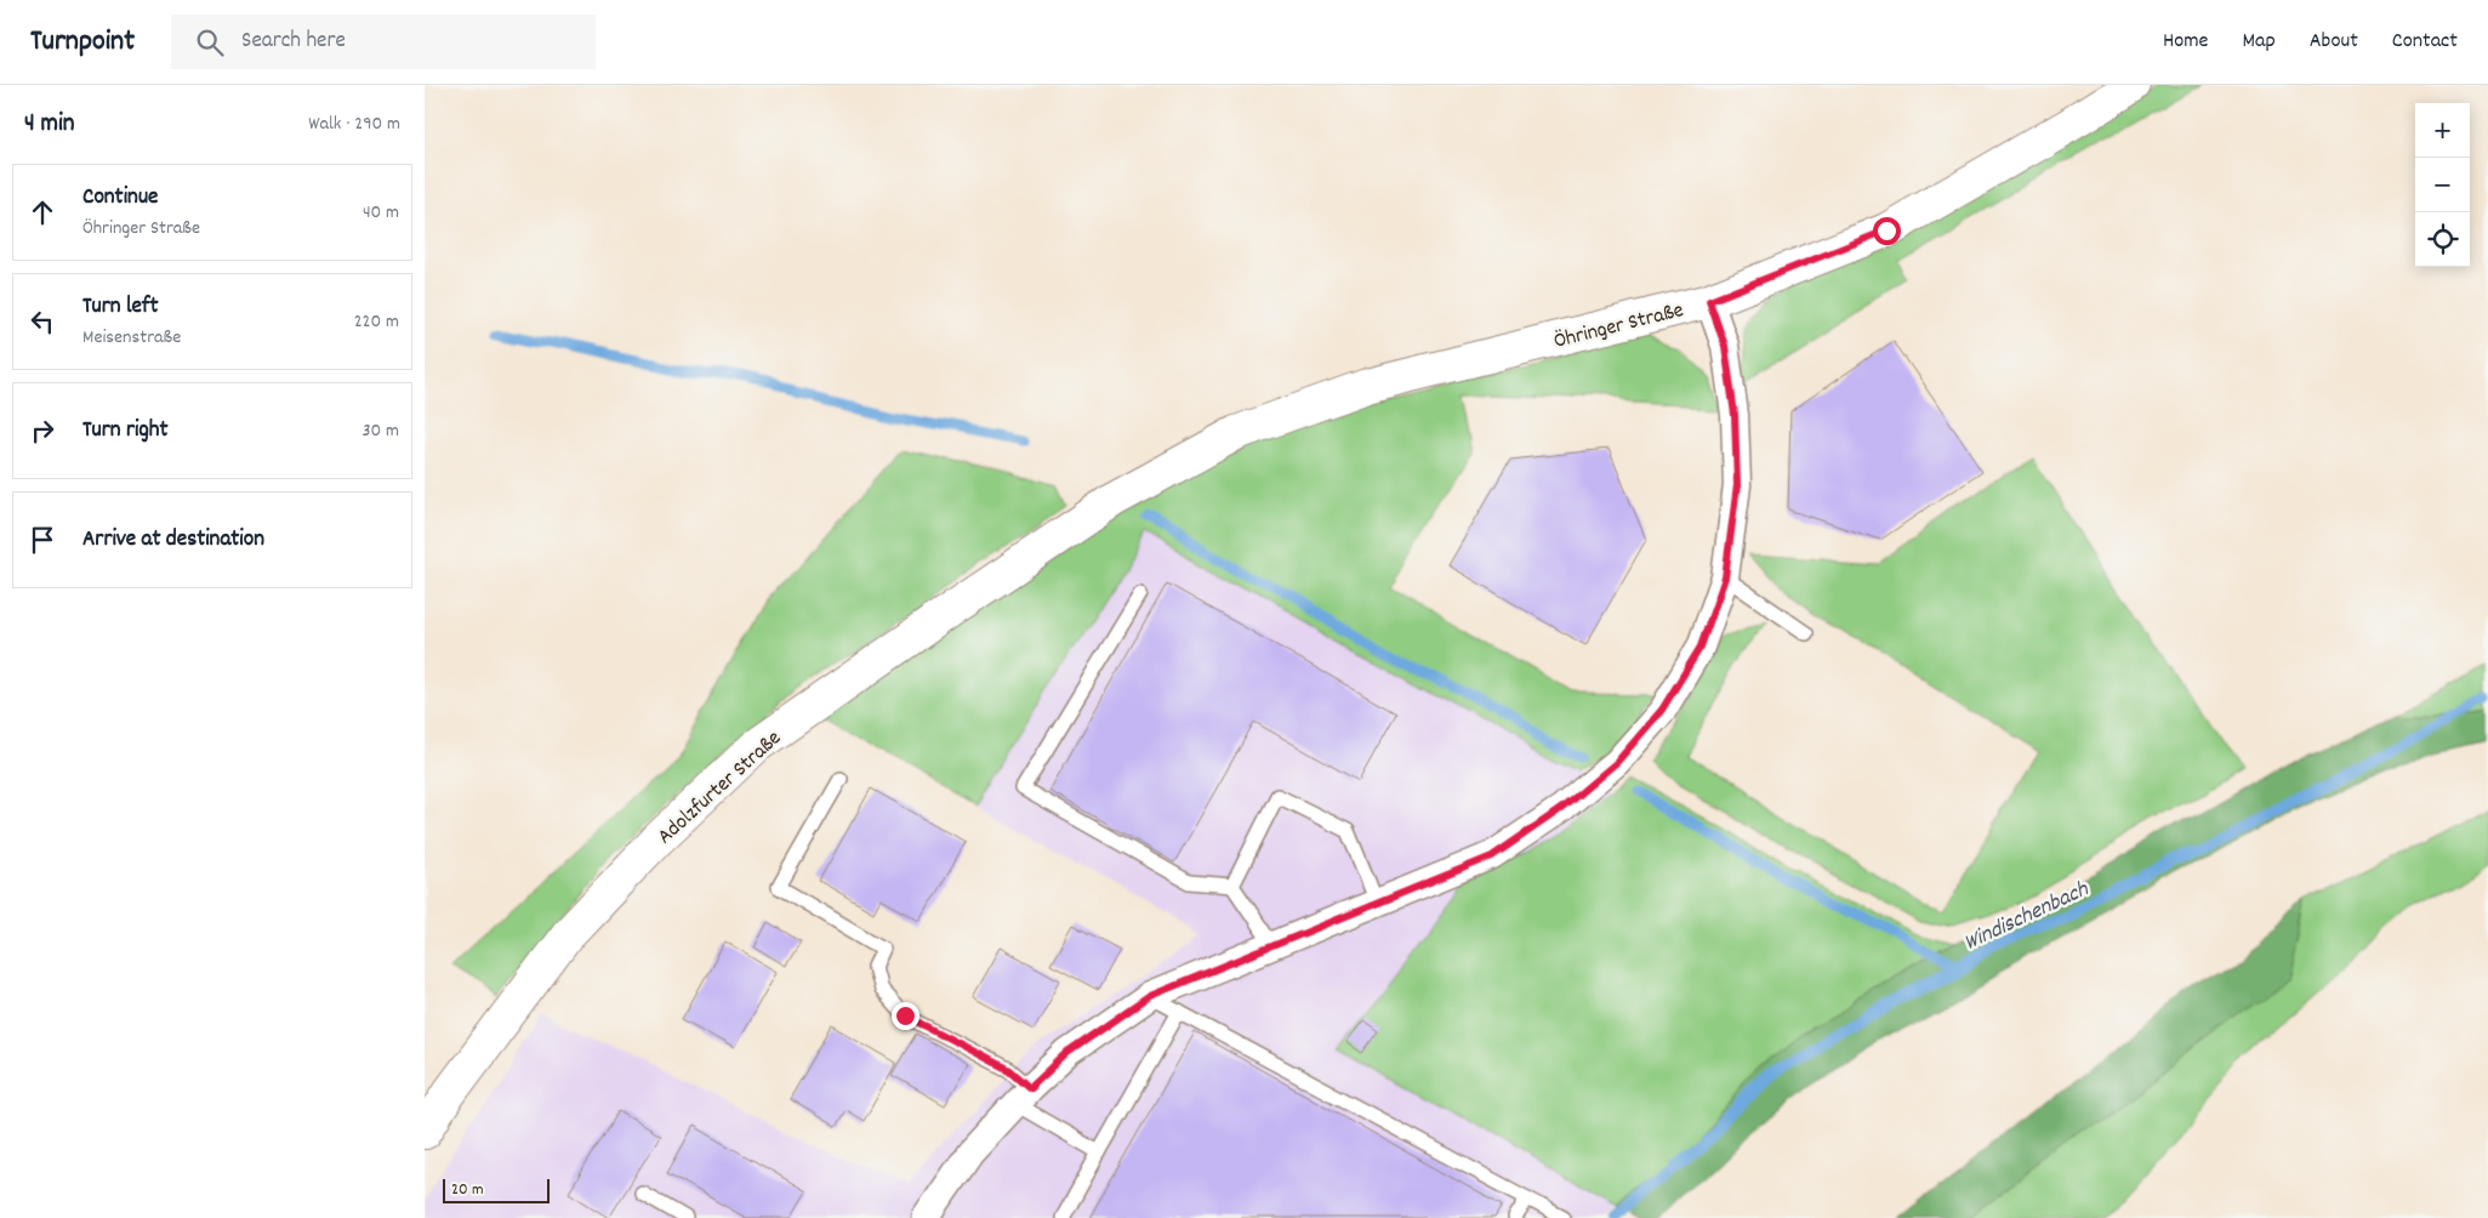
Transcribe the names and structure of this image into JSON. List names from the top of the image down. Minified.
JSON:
{"streets":{"main road":["Öhringer Straße","Adolzfurter Straße"]},"crossings":[["Öhringer Straße","Adolzfurter Straße"]],"water":["Windischenbach"],"scale_bar":"20 m","page":{"header":"Turnpoint","search":"Search here","nav":["Home","Map","About","Contact"],"heading":["4 min","Walk · 290 m"],"map_buttons":["+","−"],"list":[["Continue","Öhringer Straße","40 m"],["Turn left","Meisenstraße","220 m"],["Turn right","30 m"],"Arrive at destination"],"scale":"20 m"}}
